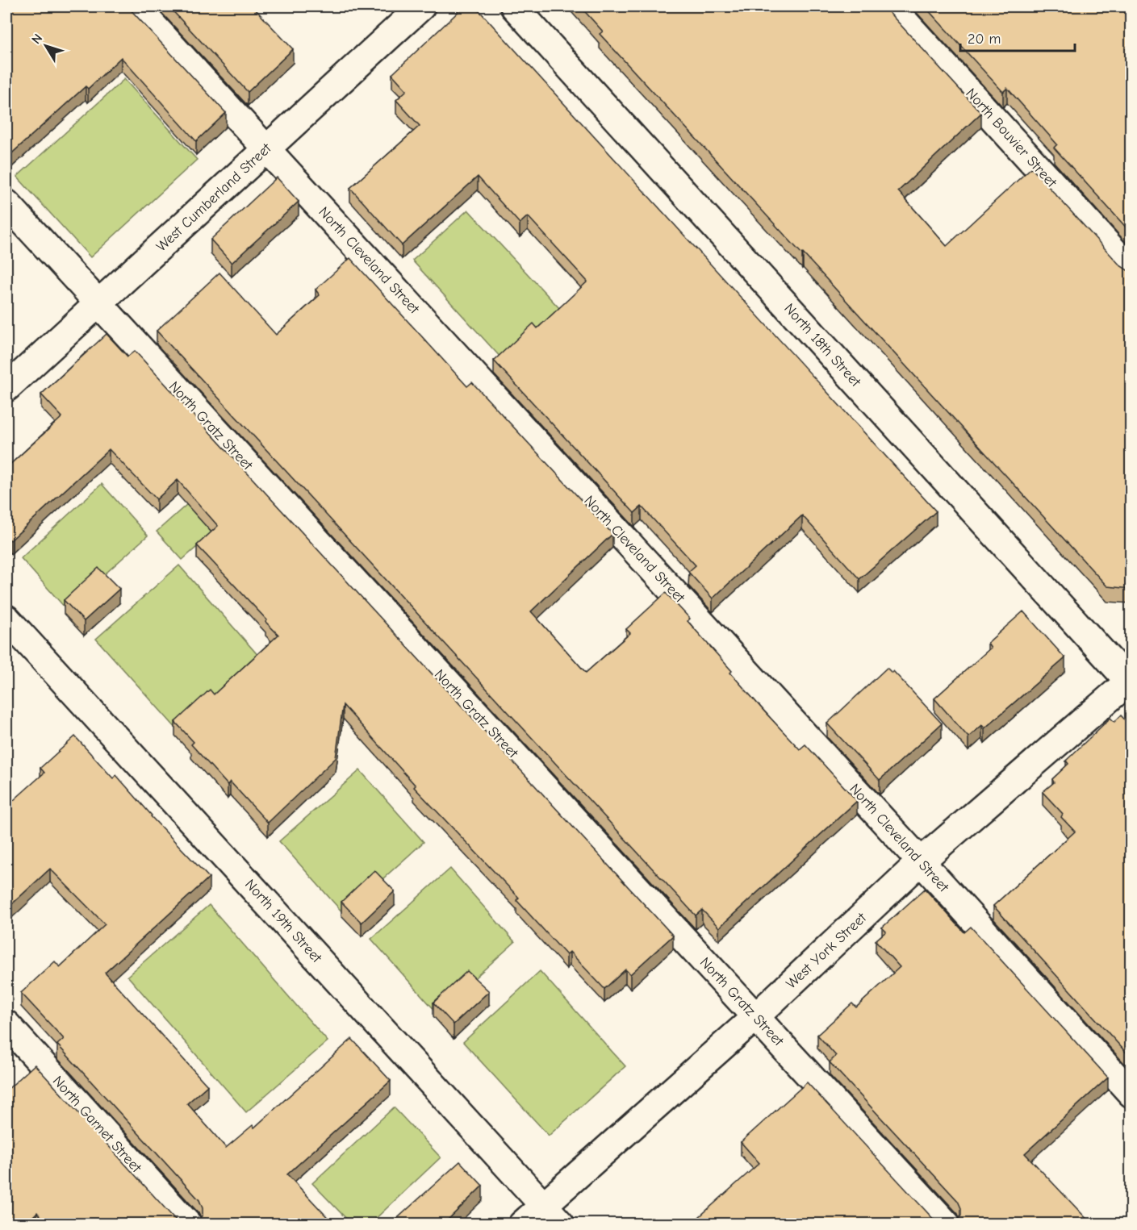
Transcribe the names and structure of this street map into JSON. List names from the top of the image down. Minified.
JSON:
{"streets":{"street":["North Bouvier Street","West Cumberland Street","North Cleveland Street","North 18th Street","North Gratz Street","North 19th Street","West York Street","North Garnet Street"]},"crossings":[["West Cumberland Street","North Cleveland Street"],["West Cumberland Street","North Gratz Street"],["North Cleveland Street","West York Street"],["North 18th Street","West York Street"],["North Gratz Street","West York Street"],["North 19th Street","West York Street"]],"scale_bar":"20 m","north":"top left"}
